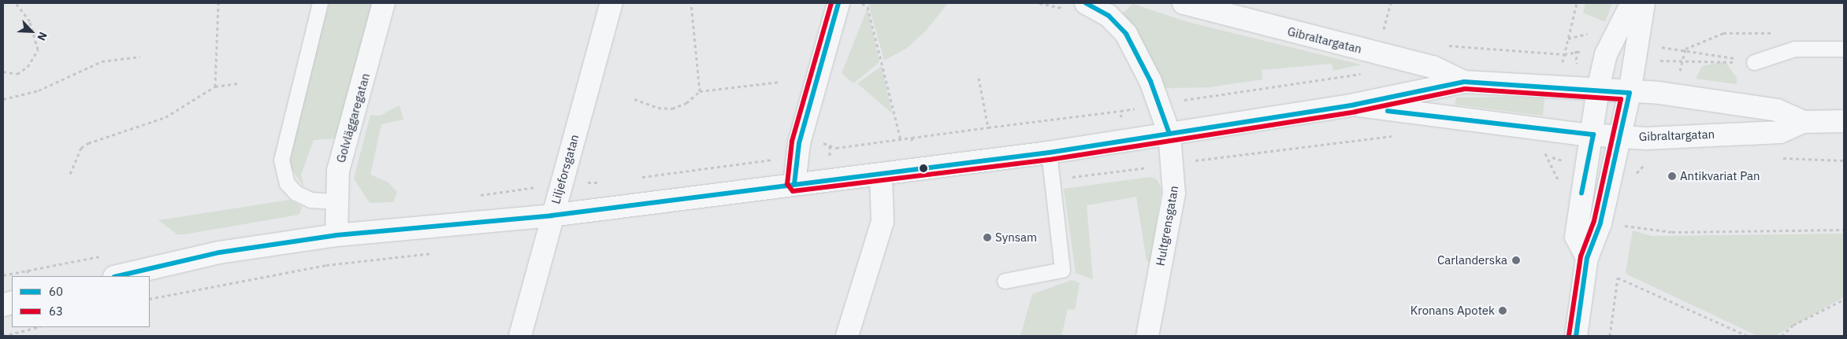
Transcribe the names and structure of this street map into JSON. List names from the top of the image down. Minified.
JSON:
{"streets":{"street":["Gibraltargatan","Golvläggaregatan","Liljeforsgatan","Hultgrensgatan"]},"places":["Antikvariat Pan","Synsam","Carlanderska","Kronans Apotek"],"lines":["transit line 60","transit line 63"],"legend":["60","63"],"north":"bottom right"}
